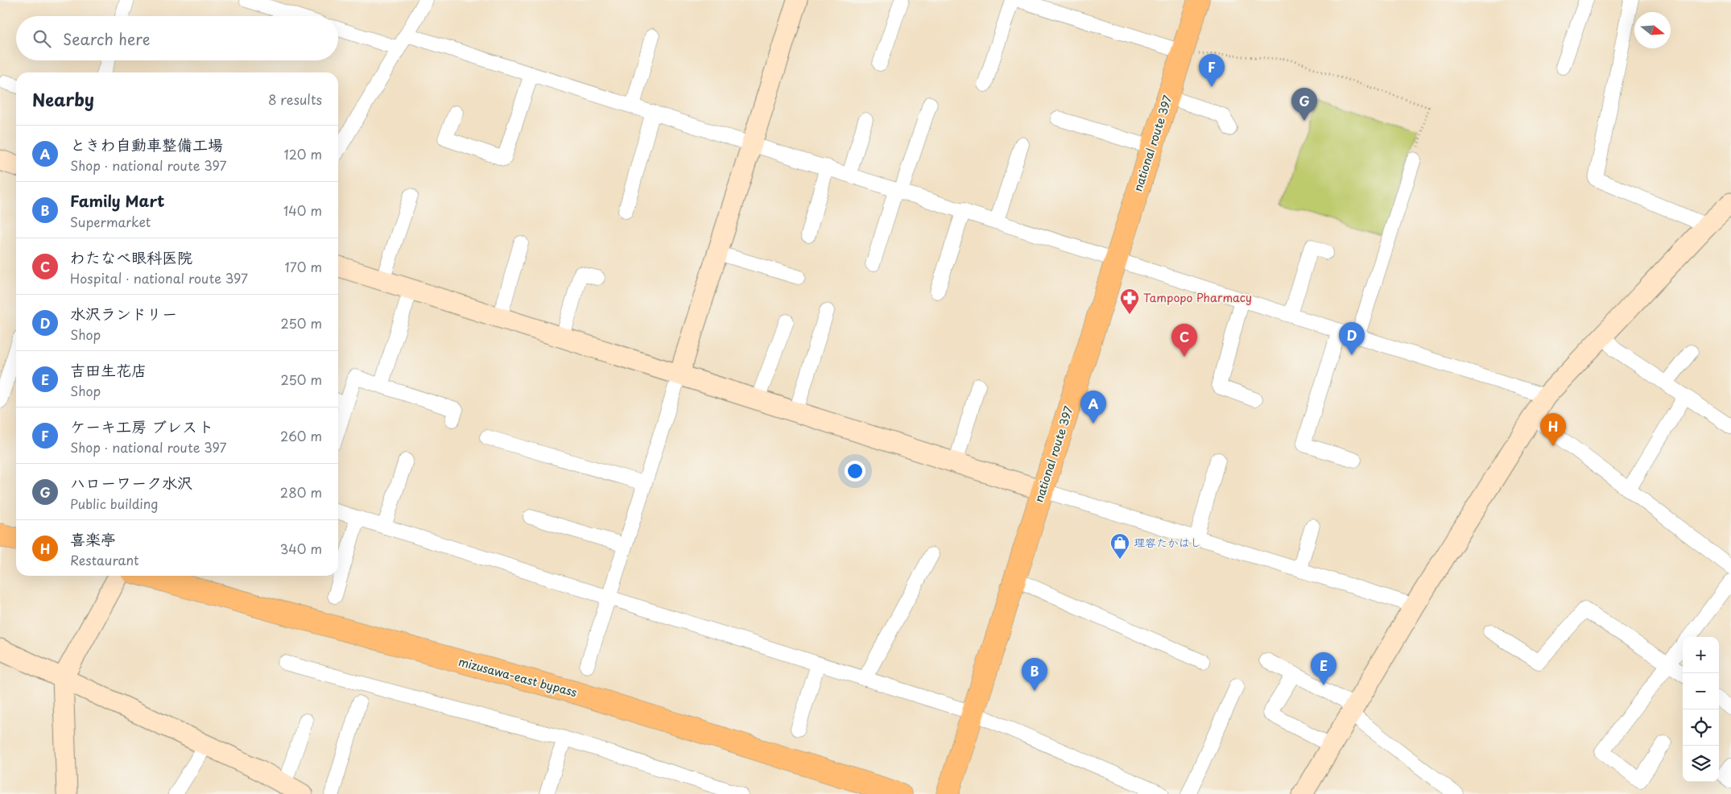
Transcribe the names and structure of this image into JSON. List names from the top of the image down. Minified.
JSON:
{"streets":{"highway":["national route 397","mizusawa-east bypass"]},"places":{"pharmacy":["Tampopo Pharmacy"],"shop":["理容たかはし"]},"north":"right","page":{"search":"Search here","pins":["F","G","D","C","A","H","E","B"],"heading":["Nearby","8 results"],"list":[{"mark":"A","name":"ときわ自動車整備工場","note":"Shop · national route 397","value":"120 m"},{"mark":"B","name":"Family Mart","note":"Supermarket","value":"140 m"},{"mark":"C","name":"わたなべ眼科医院","note":"Hospital · national route 397","value":"170 m"},{"mark":"D","name":"水沢ランドリー","note":"Shop","value":"250 m"},{"mark":"E","name":"吉田生花店","note":"Shop","value":"250 m"},{"mark":"F","name":"ケーキ工房 ブレスト","note":"Shop · national route 397","value":"260 m"},{"mark":"G","name":"ハローワーク水沢","note":"Public building","value":"280 m"},{"mark":"H","name":"喜楽亭","note":"Restaurant","value":"340 m"}],"map_buttons":["+","−"]}}
